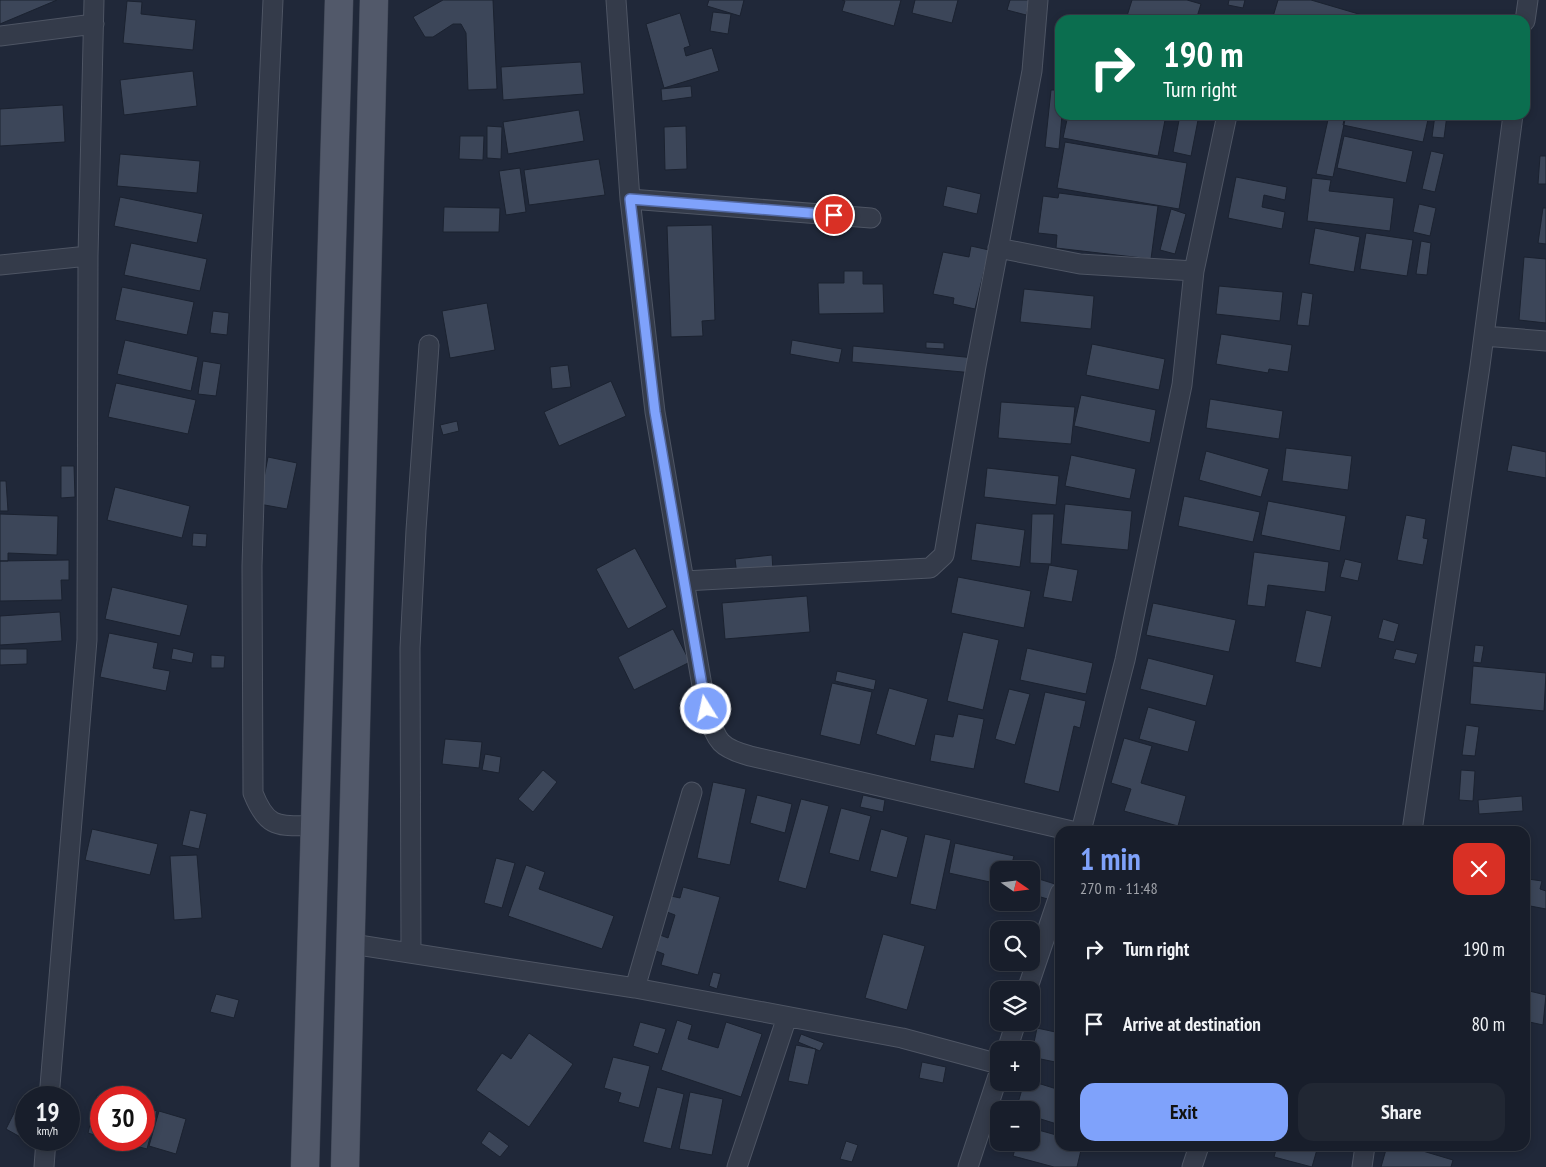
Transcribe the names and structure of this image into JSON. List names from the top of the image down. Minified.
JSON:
{"north":"right","page":{"turn":["190 m","Turn right"],"heading":["1 min","270 m · 11:48"],"map_buttons":["+","−"],"list":[{"name":"Turn right","value":"190 m"},{"name":"Arrive at destination","value":"80 m"}],"buttons":["Exit","Share"],"speed":"19 km/h","limit":"30"}}
